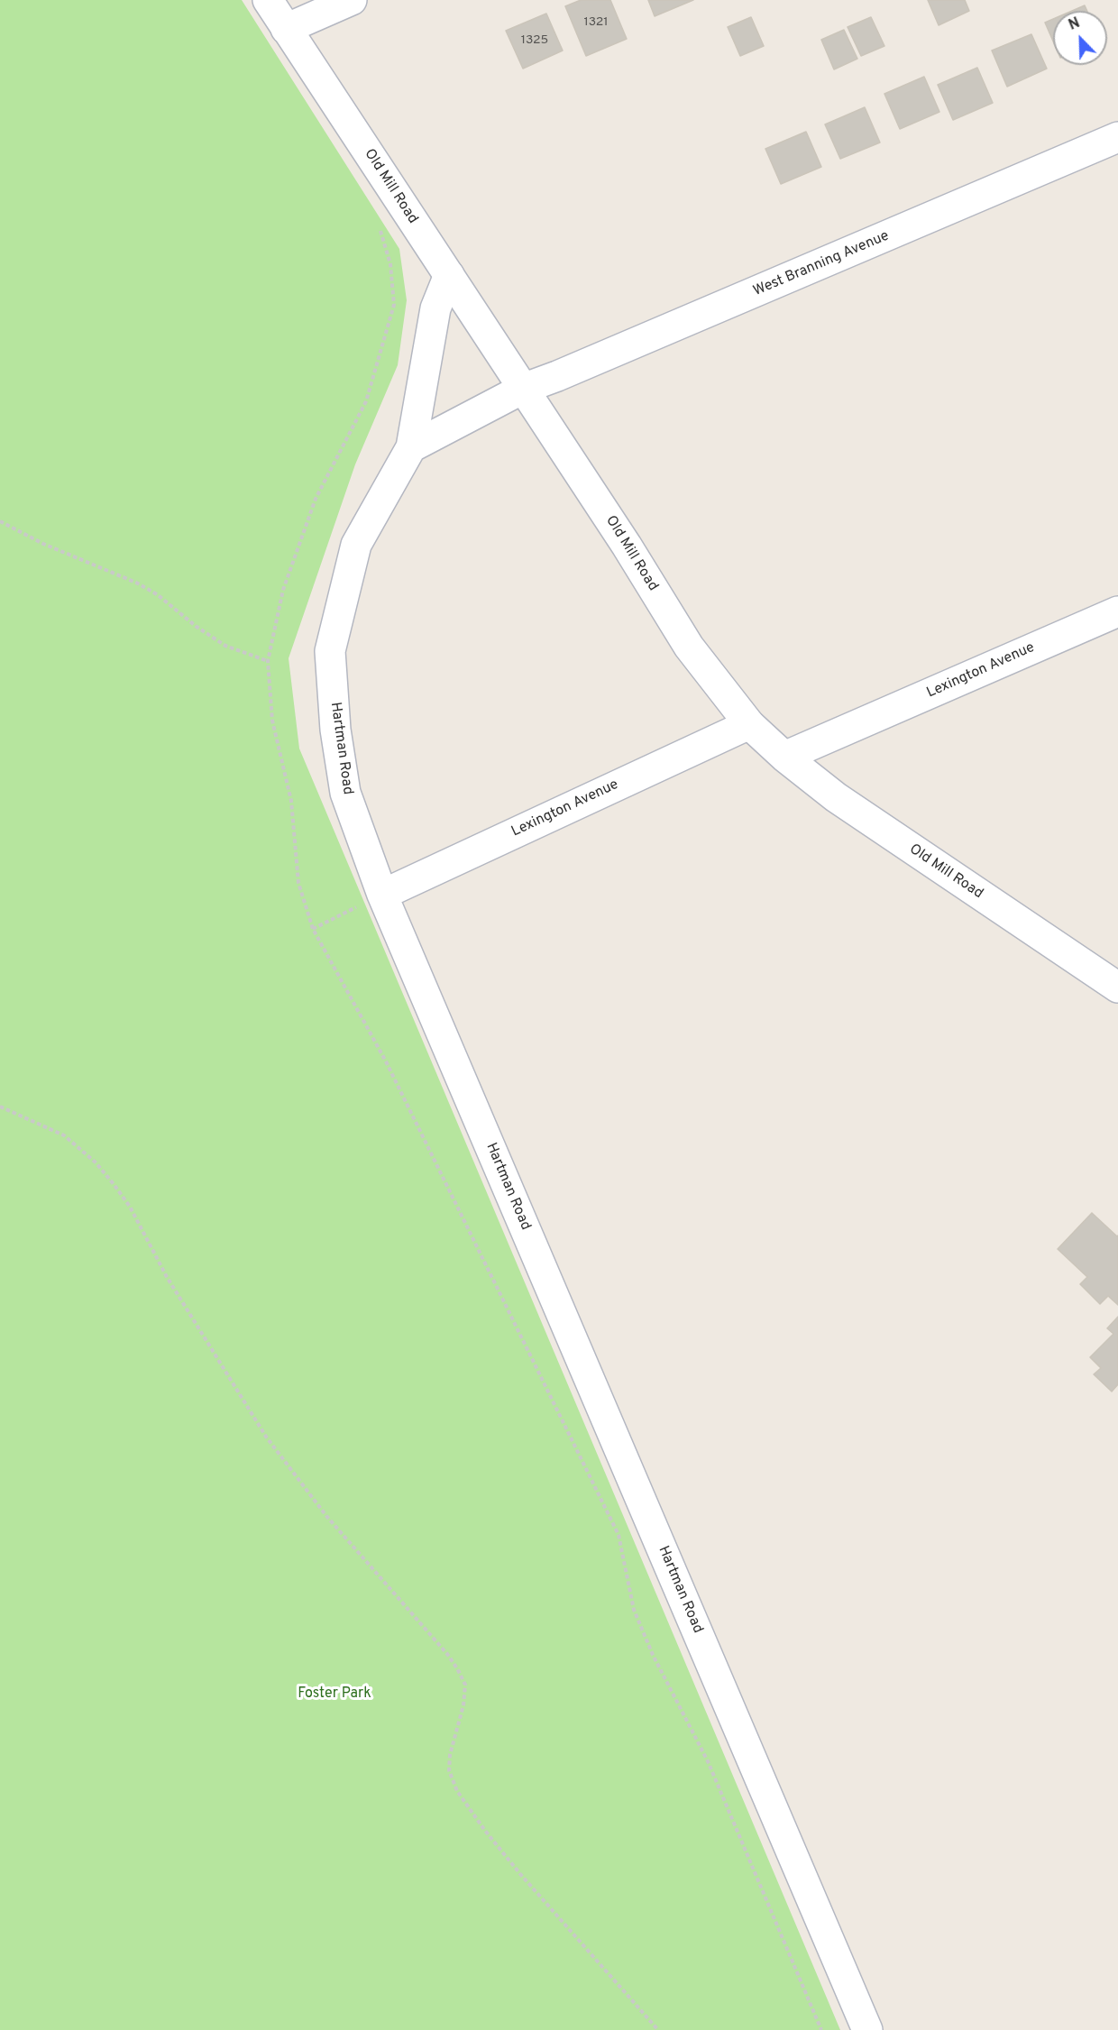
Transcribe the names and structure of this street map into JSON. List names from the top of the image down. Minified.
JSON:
{"streets":{"street":["Old Mill Road","West Branning Avenue","Lexington Avenue","Hartman Road"]},"crossings":[["Old Mill Road","West Branning Avenue"],["Old Mill Road","Lexington Avenue"],["Lexington Avenue","Hartman Road"]],"parks":["Foster Park"],"house_numbers":["1321","1325"],"north":"top left"}
